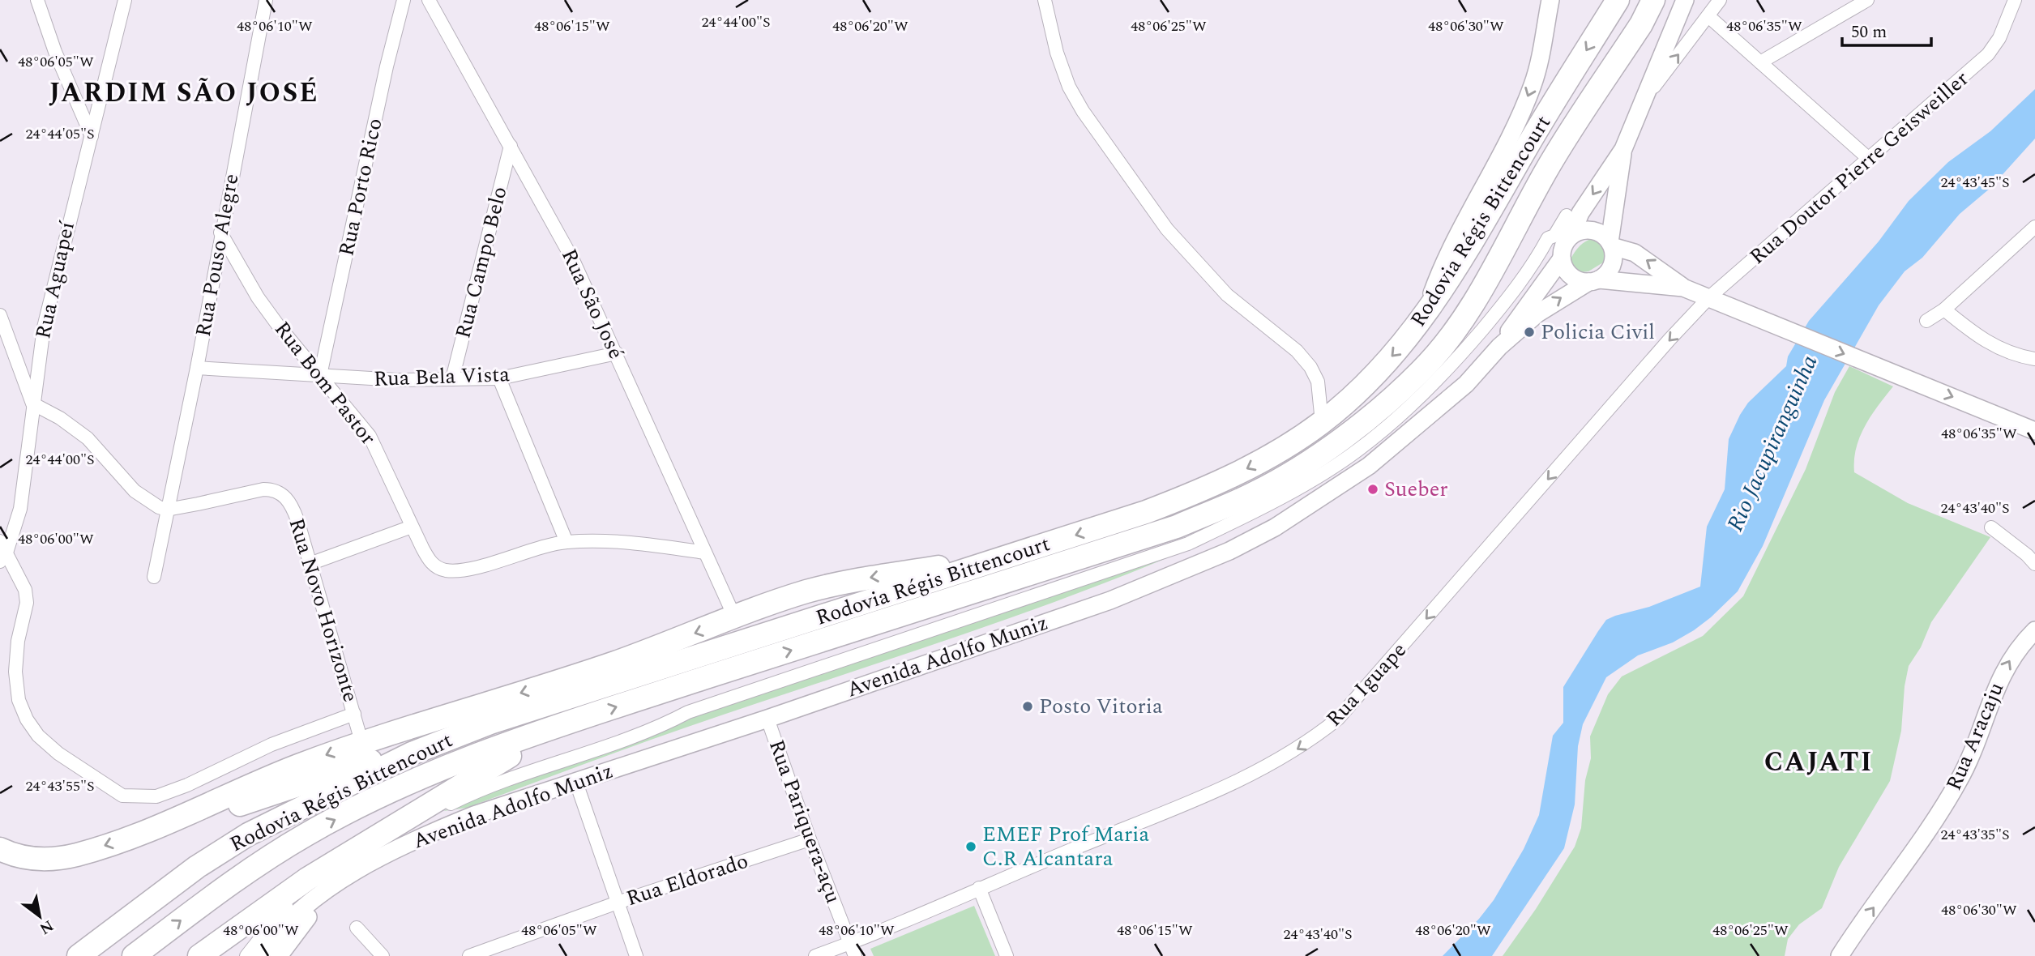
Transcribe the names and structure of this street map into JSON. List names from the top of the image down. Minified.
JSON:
{"streets":{"highway":["Rodovia Régis Bittencourt"],"street":["Rua Doutor Pierre Geisweiller","Rua Porto Rico","Rua Pouso Alegre","Rua Campo Belo","Rua Aguapeí","Rua São José","Rua Bela Vista","Rua Bom Pastor","Rua Novo Horizonte","Avenida Adolfo Muniz","Rua Iguape","Rua Aracaju","Rua Pariquera-açu","Rua Eldorado"]},"crossings":[["Rua Doutor Pierre Geisweiller","Rua Iguape"],["Rua Porto Rico","Rua Bela Vista"],["Rua Porto Rico","Rua Bom Pastor"],["Rua Pouso Alegre","Rua Bela Vista"],["Rua Pouso Alegre","Rua Bom Pastor"],["Rua Pouso Alegre","Rua Novo Horizonte"],["Rua Campo Belo","Rua São José"],["Rua Campo Belo","Rua Bela Vista"],["Rua São José","Rua Bela Vista"],["Rua São José","Rua Bom Pastor"],["Rua Bela Vista","Rua Bom Pastor"],["Avenida Adolfo Muniz","Rua Pariquera-açu"],["Rua Iguape","Rua Pariquera-açu"],["Rua Pariquera-açu","Rua Eldorado"]],"one_way":["Rua Iguape","Rua Aracaju"],"districts":["JARDIM SÃO JOSÉ","CAJATI"],"water":["Rio Jacupiranguinha"],"places":["Policia Civil","Sueber","Posto Vitoria","EMEF Prof Maria C.R Alcantara"],"scale_bar":"50 m","north":"bottom right","coordinates":["24°44'00\"S","48°06'35\"W","48°06'10\"W","48°06'15\"W","48°06'20\"W","48°06'25\"W","48°06'30\"W","48°06'05\"W","24°44'05\"S","24°43'45\"S","24°43'40\"S","48°06'00\"W","24°43'55\"S","24°43'35\"S"]}
